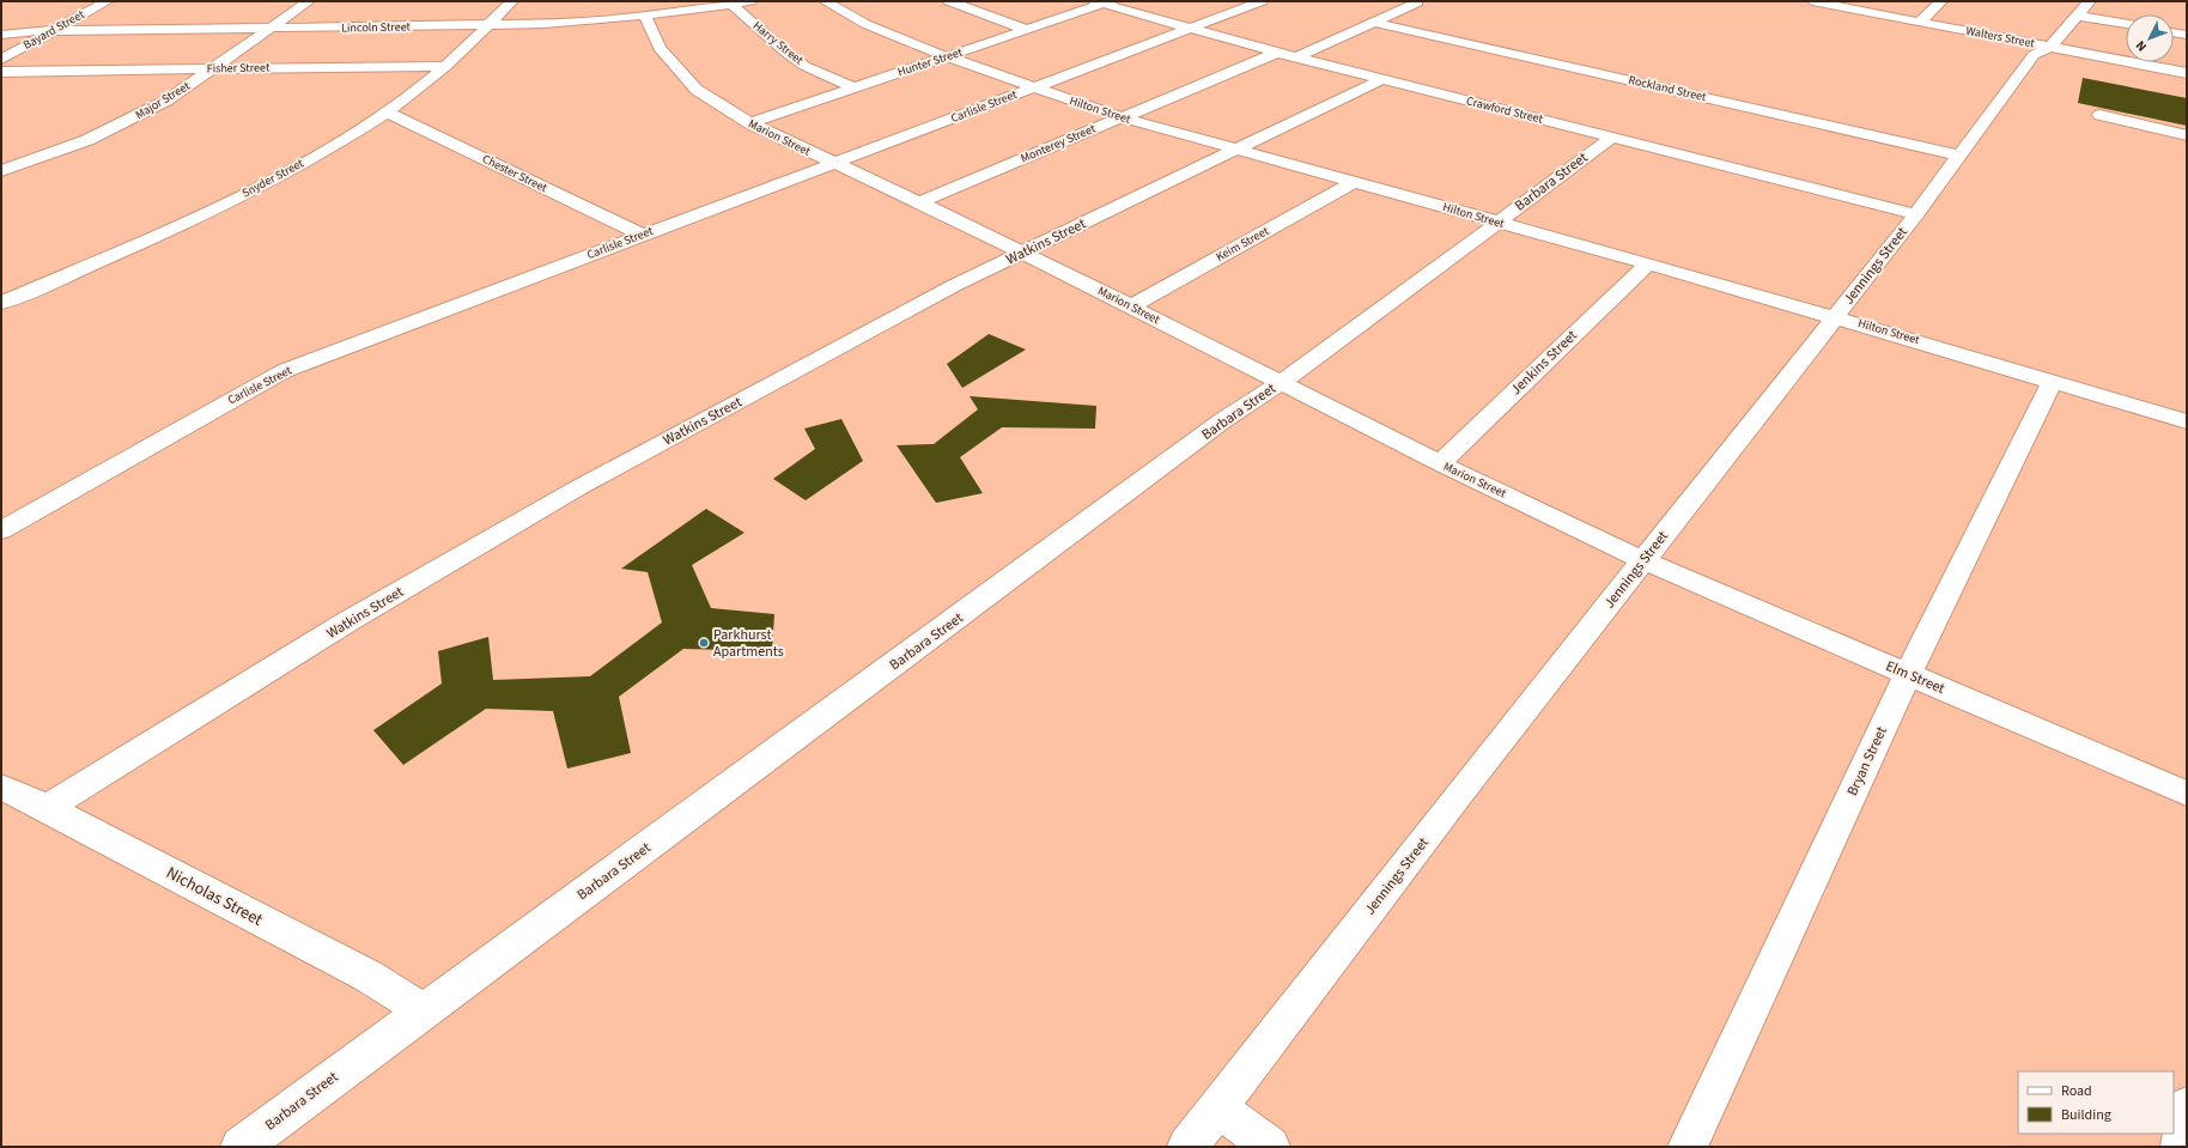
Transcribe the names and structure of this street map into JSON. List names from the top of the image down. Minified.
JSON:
{"streets":{"street":["Lincoln Street","Bayard Street","Walters Street","Harry Street","Hunter Street","Fisher Street","Rockland Street","Major Street","Carlisle Street","Hilton Street","Crawford Street","Marion Street","Monterey Street","Chester Street","Snyder Street","Barbara Street","Watkins Street","Keim Street","Jennings Street","Jenkins Street","Elm Street","Bryan Street","Nicholas Street"]},"crossings":[["Lincoln Street","Bayard Street"],["Lincoln Street","Harry Street"],["Lincoln Street","Major Street"],["Lincoln Street","Marion Street"],["Lincoln Street","Snyder Street"],["Walters Street","Jennings Street"],["Harry Street","Hunter Street"],["Hunter Street","Hilton Street"],["Hunter Street","Crawford Street"],["Hunter Street","Marion Street"],["Fisher Street","Major Street"],["Fisher Street","Snyder Street"],["Rockland Street","Jennings Street"],["Carlisle Street","Hilton Street"],["Carlisle Street","Crawford Street"],["Carlisle Street","Marion Street"],["Carlisle Street","Chester Street"],["Hilton Street","Monterey Street"],["Hilton Street","Barbara Street"],["Hilton Street","Watkins Street"],["Hilton Street","Keim Street"],["Hilton Street","Jennings Street"],["Hilton Street","Jenkins Street"],["Hilton Street","Bryan Street"],["Crawford Street","Monterey Street"],["Crawford Street","Barbara Street"],["Crawford Street","Watkins Street"],["Crawford Street","Jennings Street"],["Marion Street","Monterey Street"],["Marion Street","Barbara Street"],["Marion Street","Watkins Street"],["Marion Street","Keim Street"],["Marion Street","Jennings Street"],["Marion Street","Jenkins Street"],["Marion Street","Elm Street"],["Chester Street","Snyder Street"],["Barbara Street","Nicholas Street"],["Watkins Street","Nicholas Street"],["Jennings Street","Elm Street"],["Elm Street","Bryan Street"]],"places":["Parkhurst Apartments"],"legend":["Road","Building"],"north":"bottom left"}
